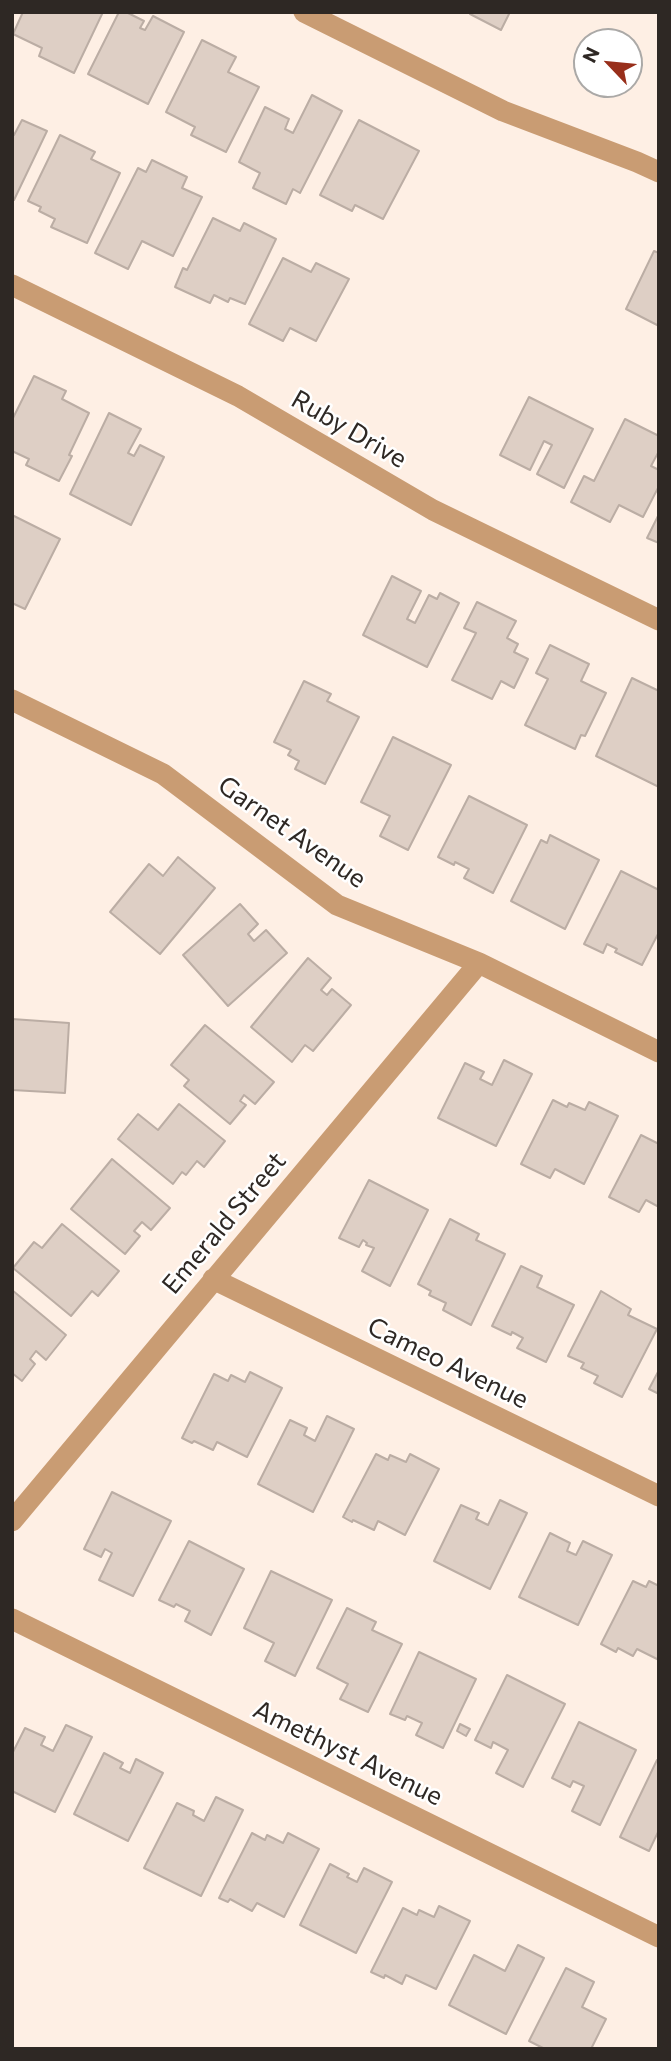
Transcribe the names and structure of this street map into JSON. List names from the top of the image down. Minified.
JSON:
{"streets":{"street":["Ruby Drive","Garnet Avenue","Emerald Street","Cameo Avenue","Amethyst Avenue"]},"crossings":[["Garnet Avenue","Emerald Street"],["Emerald Street","Cameo Avenue"]],"north":"top left"}
